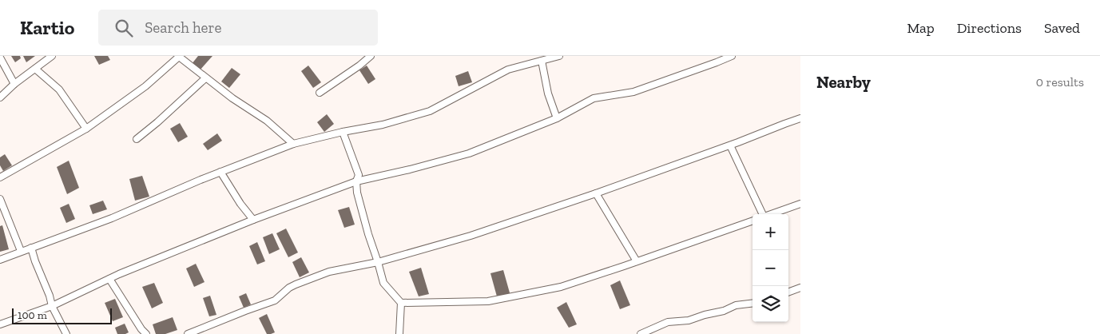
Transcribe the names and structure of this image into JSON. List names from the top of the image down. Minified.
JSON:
{"scale_bar":"100 m","page":{"header":"Kartio","search":"Search here","nav":["Map","Directions","Saved"],"heading":["Nearby","0 results"],"map_buttons":["+","−"],"scale":"100 m"}}
